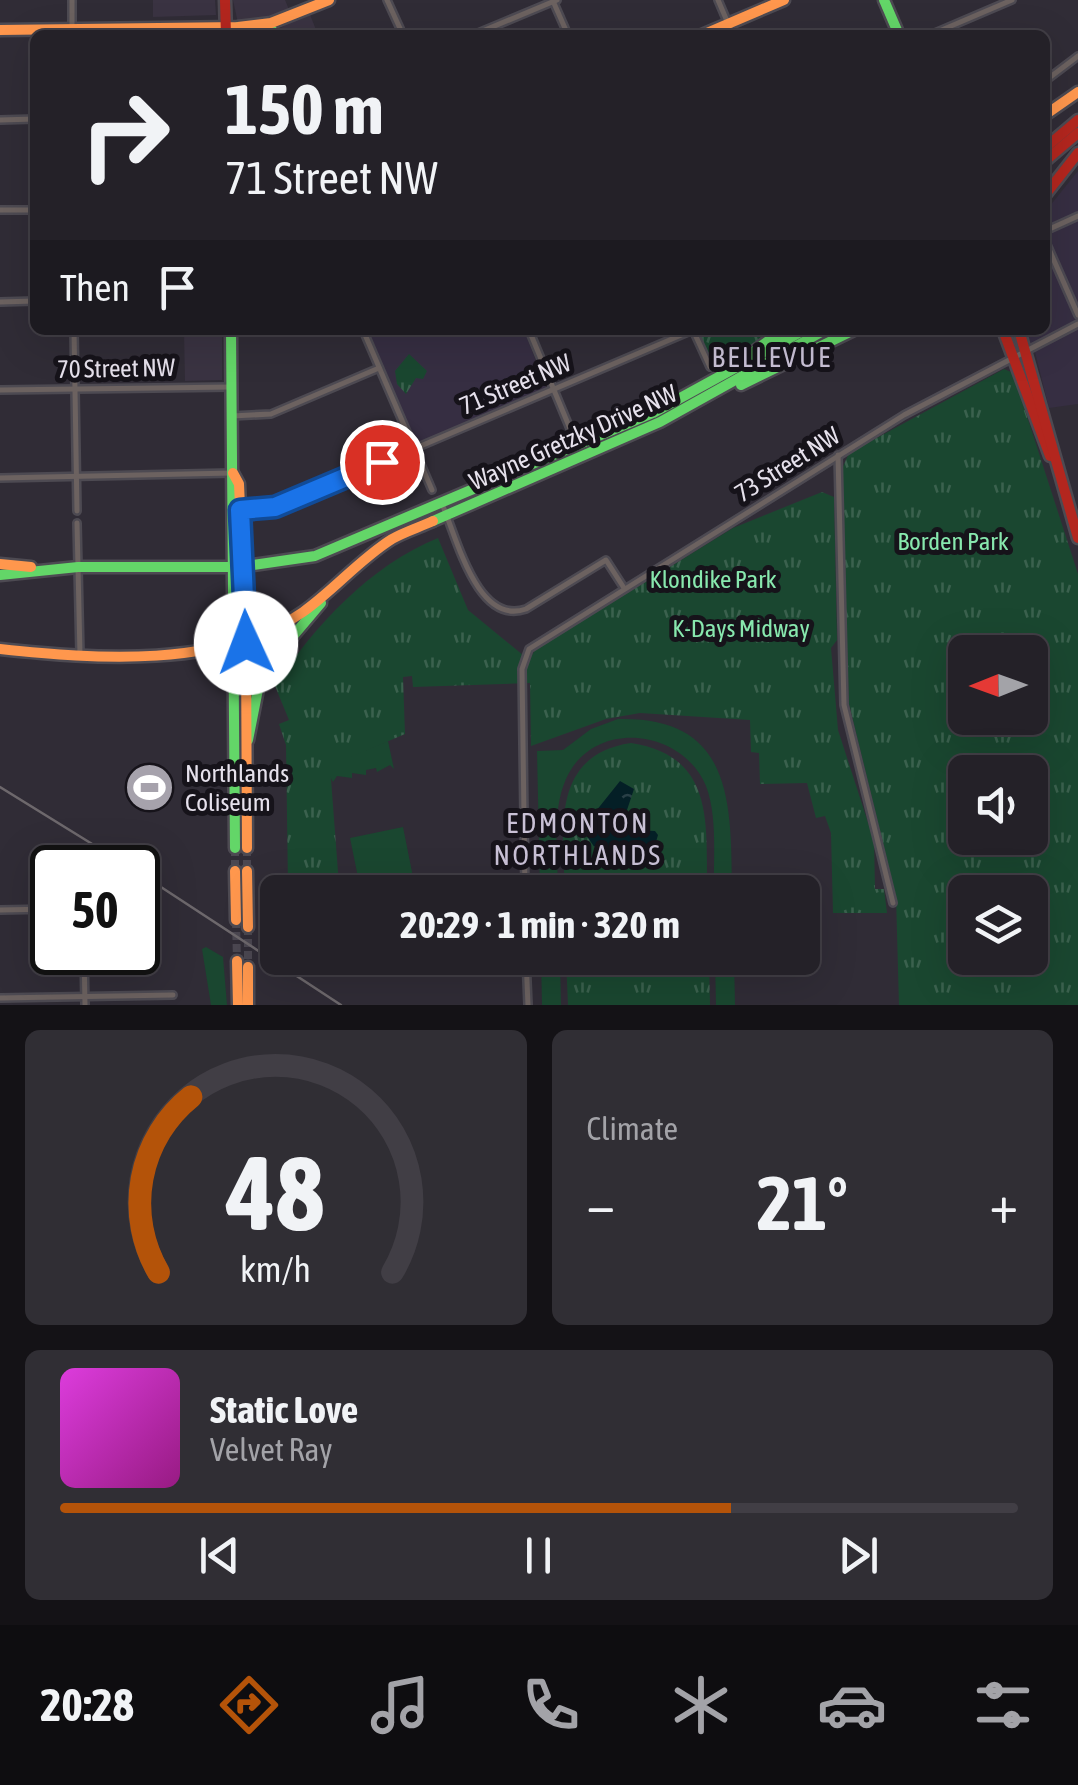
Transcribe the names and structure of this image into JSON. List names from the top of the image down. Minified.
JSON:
{"streets":{"main road":["Wayne Gretzky Drive NW"],"street":["70 Street NW","71 Street NW","73 Street NW"]},"districts":["BELLEVUE","EDMONTON NORTHLANDS"],"parks":["Borden Park","Klondike Park","K-Days Midway"],"places":{"sports":["Northlands Coliseum"]},"north":"left","page":{"turn":["150 m","71 Street NW"],"then":"Then","limit":"50","trip":"20:29 · 1 min · 320 m","tile":"Climate","heat":["−","21°","+"],"song":["Static Love","Velvet Ray"],"tabs":"20:28","gauge":["48","km/h"]}}
